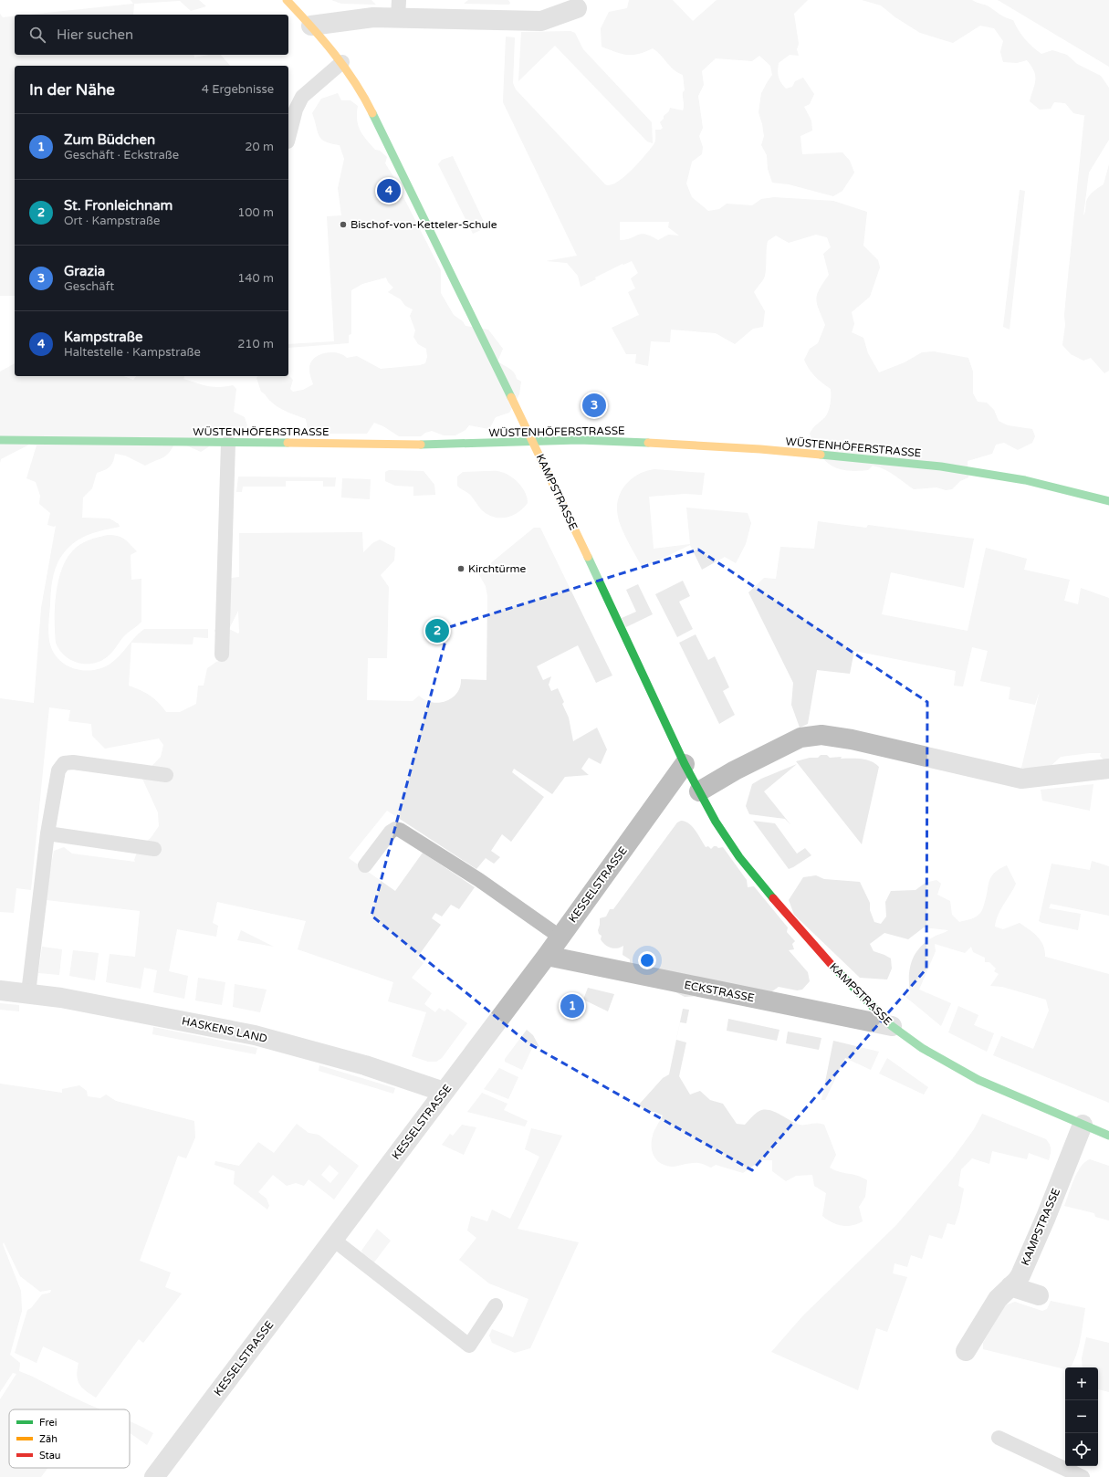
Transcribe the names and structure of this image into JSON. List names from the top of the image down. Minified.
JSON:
{"streets":{"street":["WÜSTENHÖFERSTRASSE","KAMPSTRASSE","KESSELSTRASSE","ECKSTRASSE","HASKENS LAND"]},"crossings":[["WÜSTENHÖFERSTRASSE","KAMPSTRASSE"],["KAMPSTRASSE","KESSELSTRASSE"],["KAMPSTRASSE","ECKSTRASSE"],["KESSELSTRASSE","ECKSTRASSE"],["KESSELSTRASSE","HASKENS LAND"]],"places":["Bischof-von-Ketteler-Schule","Kirchtürme"],"legend":["Frei","Zäh","Stau"],"page":{"search":"Hier suchen","heading":["In der Nähe","4 Ergebnisse"],"list":[{"mark":"1","name":"Zum Büdchen","note":"Geschäft · Eckstraße","value":"20 m"},{"mark":"2","name":"St. Fronleichnam","note":"Ort · Kampstraße","value":"100 m"},{"mark":"3","name":"Grazia","note":"Geschäft","value":"140 m"},{"mark":"4","name":"Kampstraße","note":"Haltestelle · Kampstraße","value":"210 m"}],"pins":["4","3","2","1"],"map_buttons":["+","−"]}}
